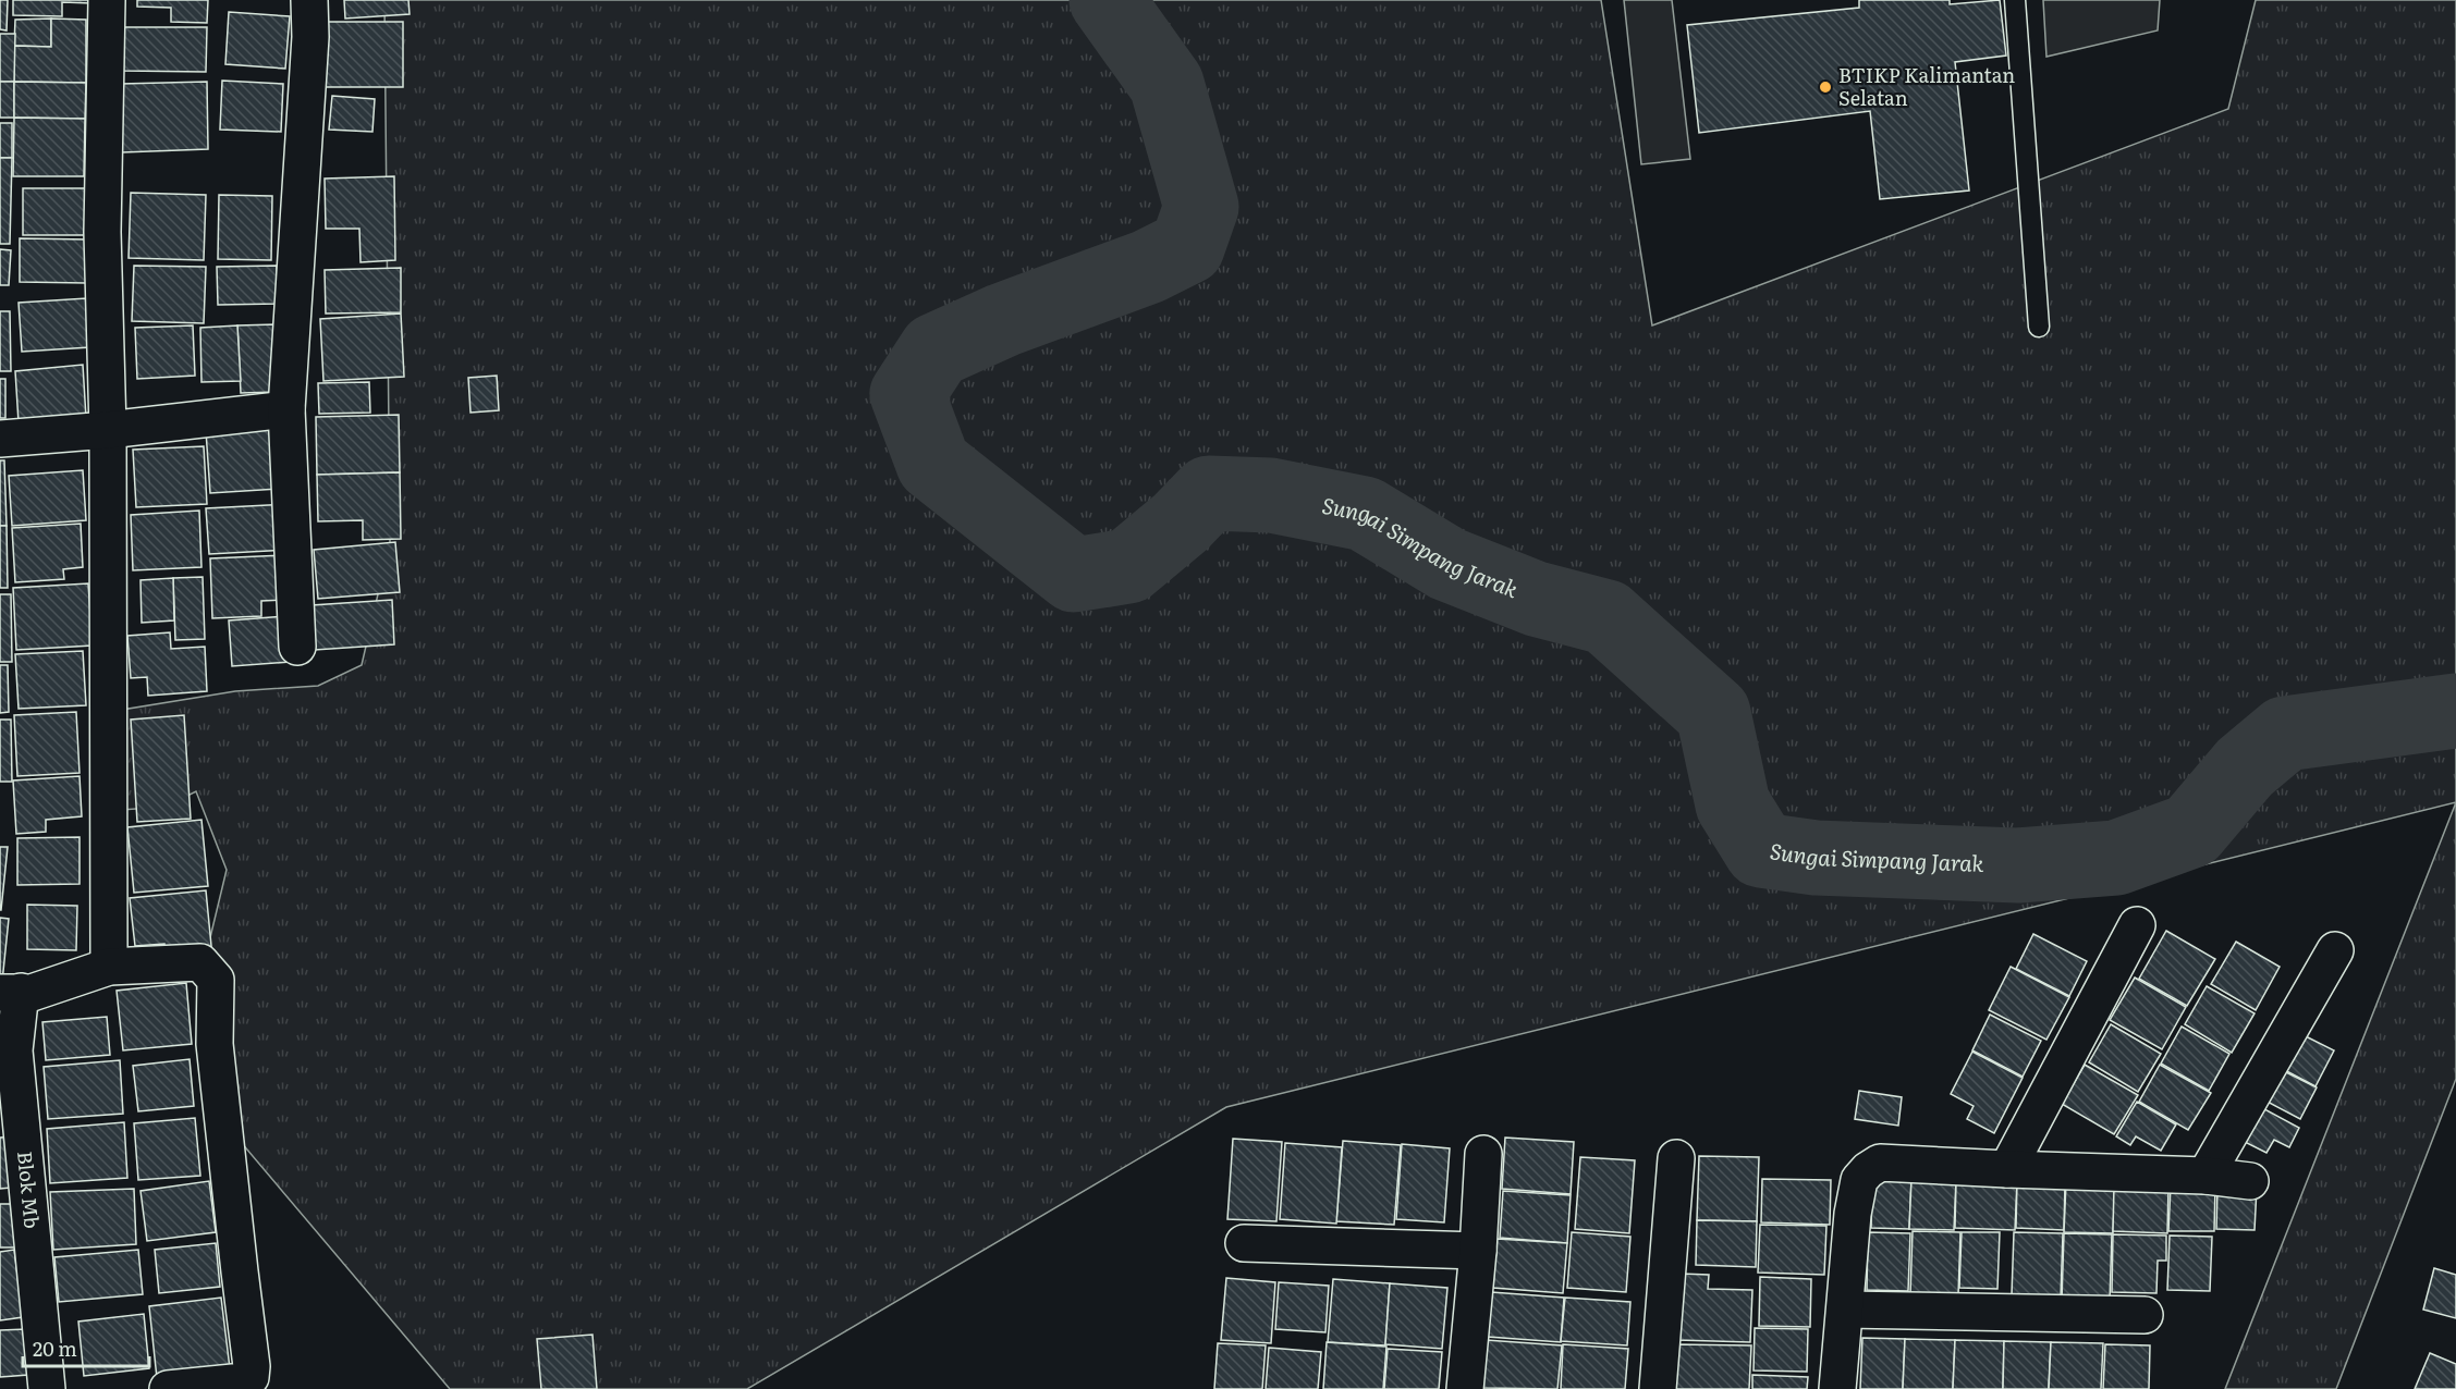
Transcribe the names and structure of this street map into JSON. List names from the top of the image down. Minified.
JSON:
{"streets":{"street":["Blok Mb"]},"water":["Sungai Simpang Jarak"],"places":["BTIKP Kalimantan Selatan"],"scale_bar":"20 m"}
